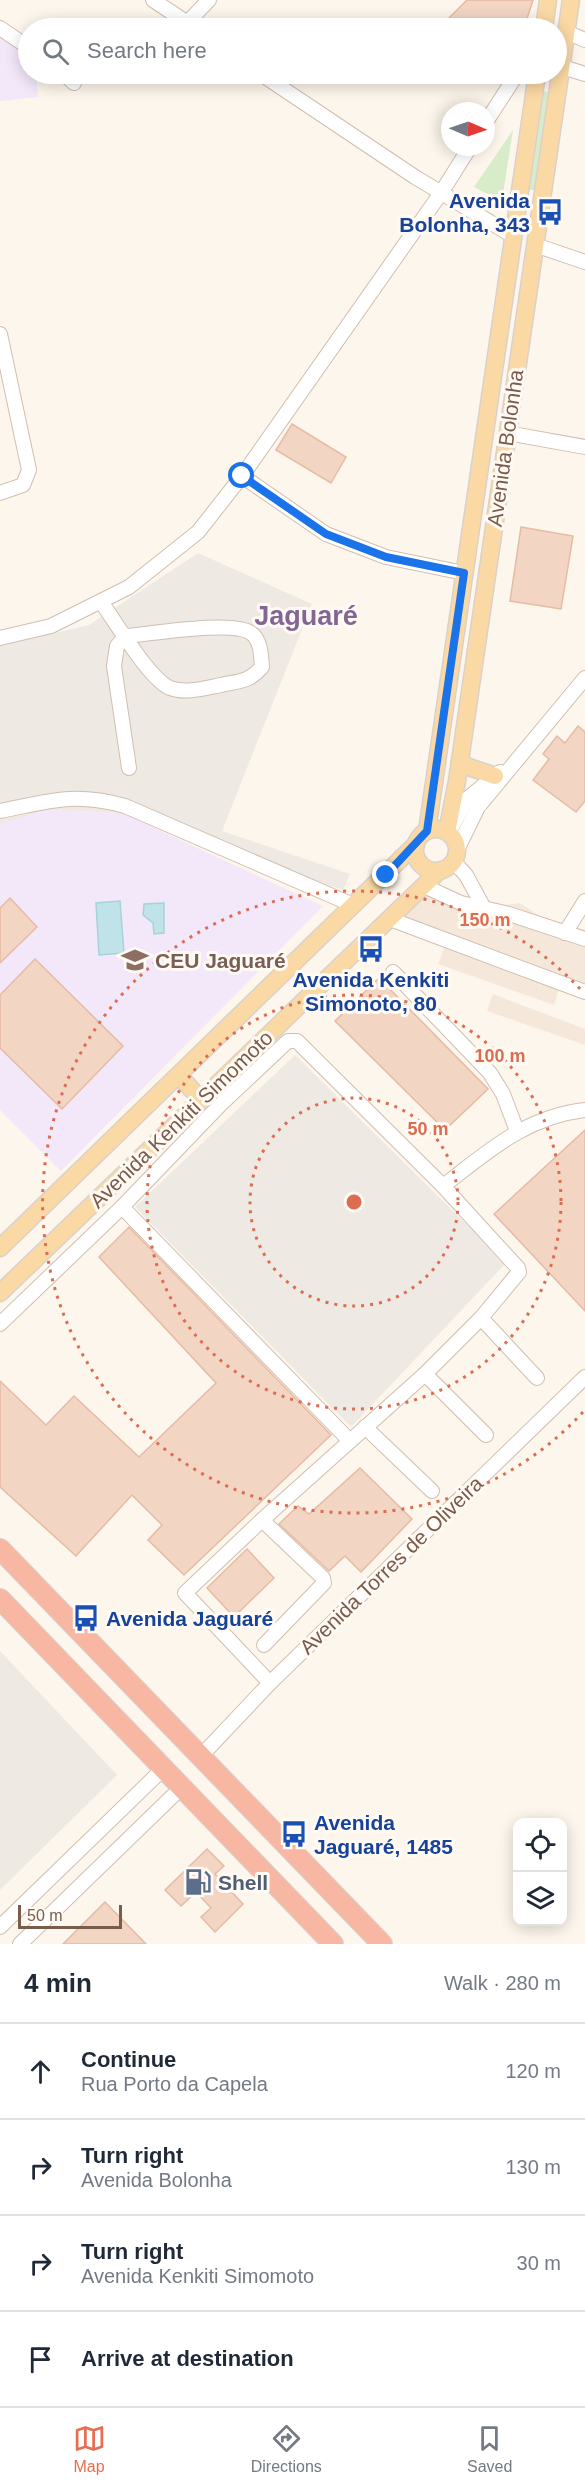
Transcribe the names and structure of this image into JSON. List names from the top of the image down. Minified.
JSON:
{"streets":{"main road":["Avenida Bolonha","Avenida Kenkiti Simomoto"],"street":["Avenida Torres de Oliveira"]},"crossings":[["Avenida Bolonha","Avenida Kenkiti Simomoto"]],"districts":["Jaguaré"],"places":{"bus stop":["Avenida Bolonha, 343","Avenida Kenkiti Simonoto, 80","Avenida Jaguaré","Avenida Jaguaré, 1485"],"school or university":["CEU Jaguaré"],"fuel station":["Shell"]},"scale_bar":"50 m","north":"right","page":{"search":"Search here","scale":"50 m","heading":["4 min","Walk · 280 m"],"list":[["Continue","Rua Porto da Capela","120 m"],["Turn right","Avenida Bolonha","130 m"],["Turn right","Avenida Kenkiti Simomoto","30 m"],"Arrive at destination"],"nav":["Map","Directions","Saved"]},"rings":["150 m","100 m","50 m"]}
